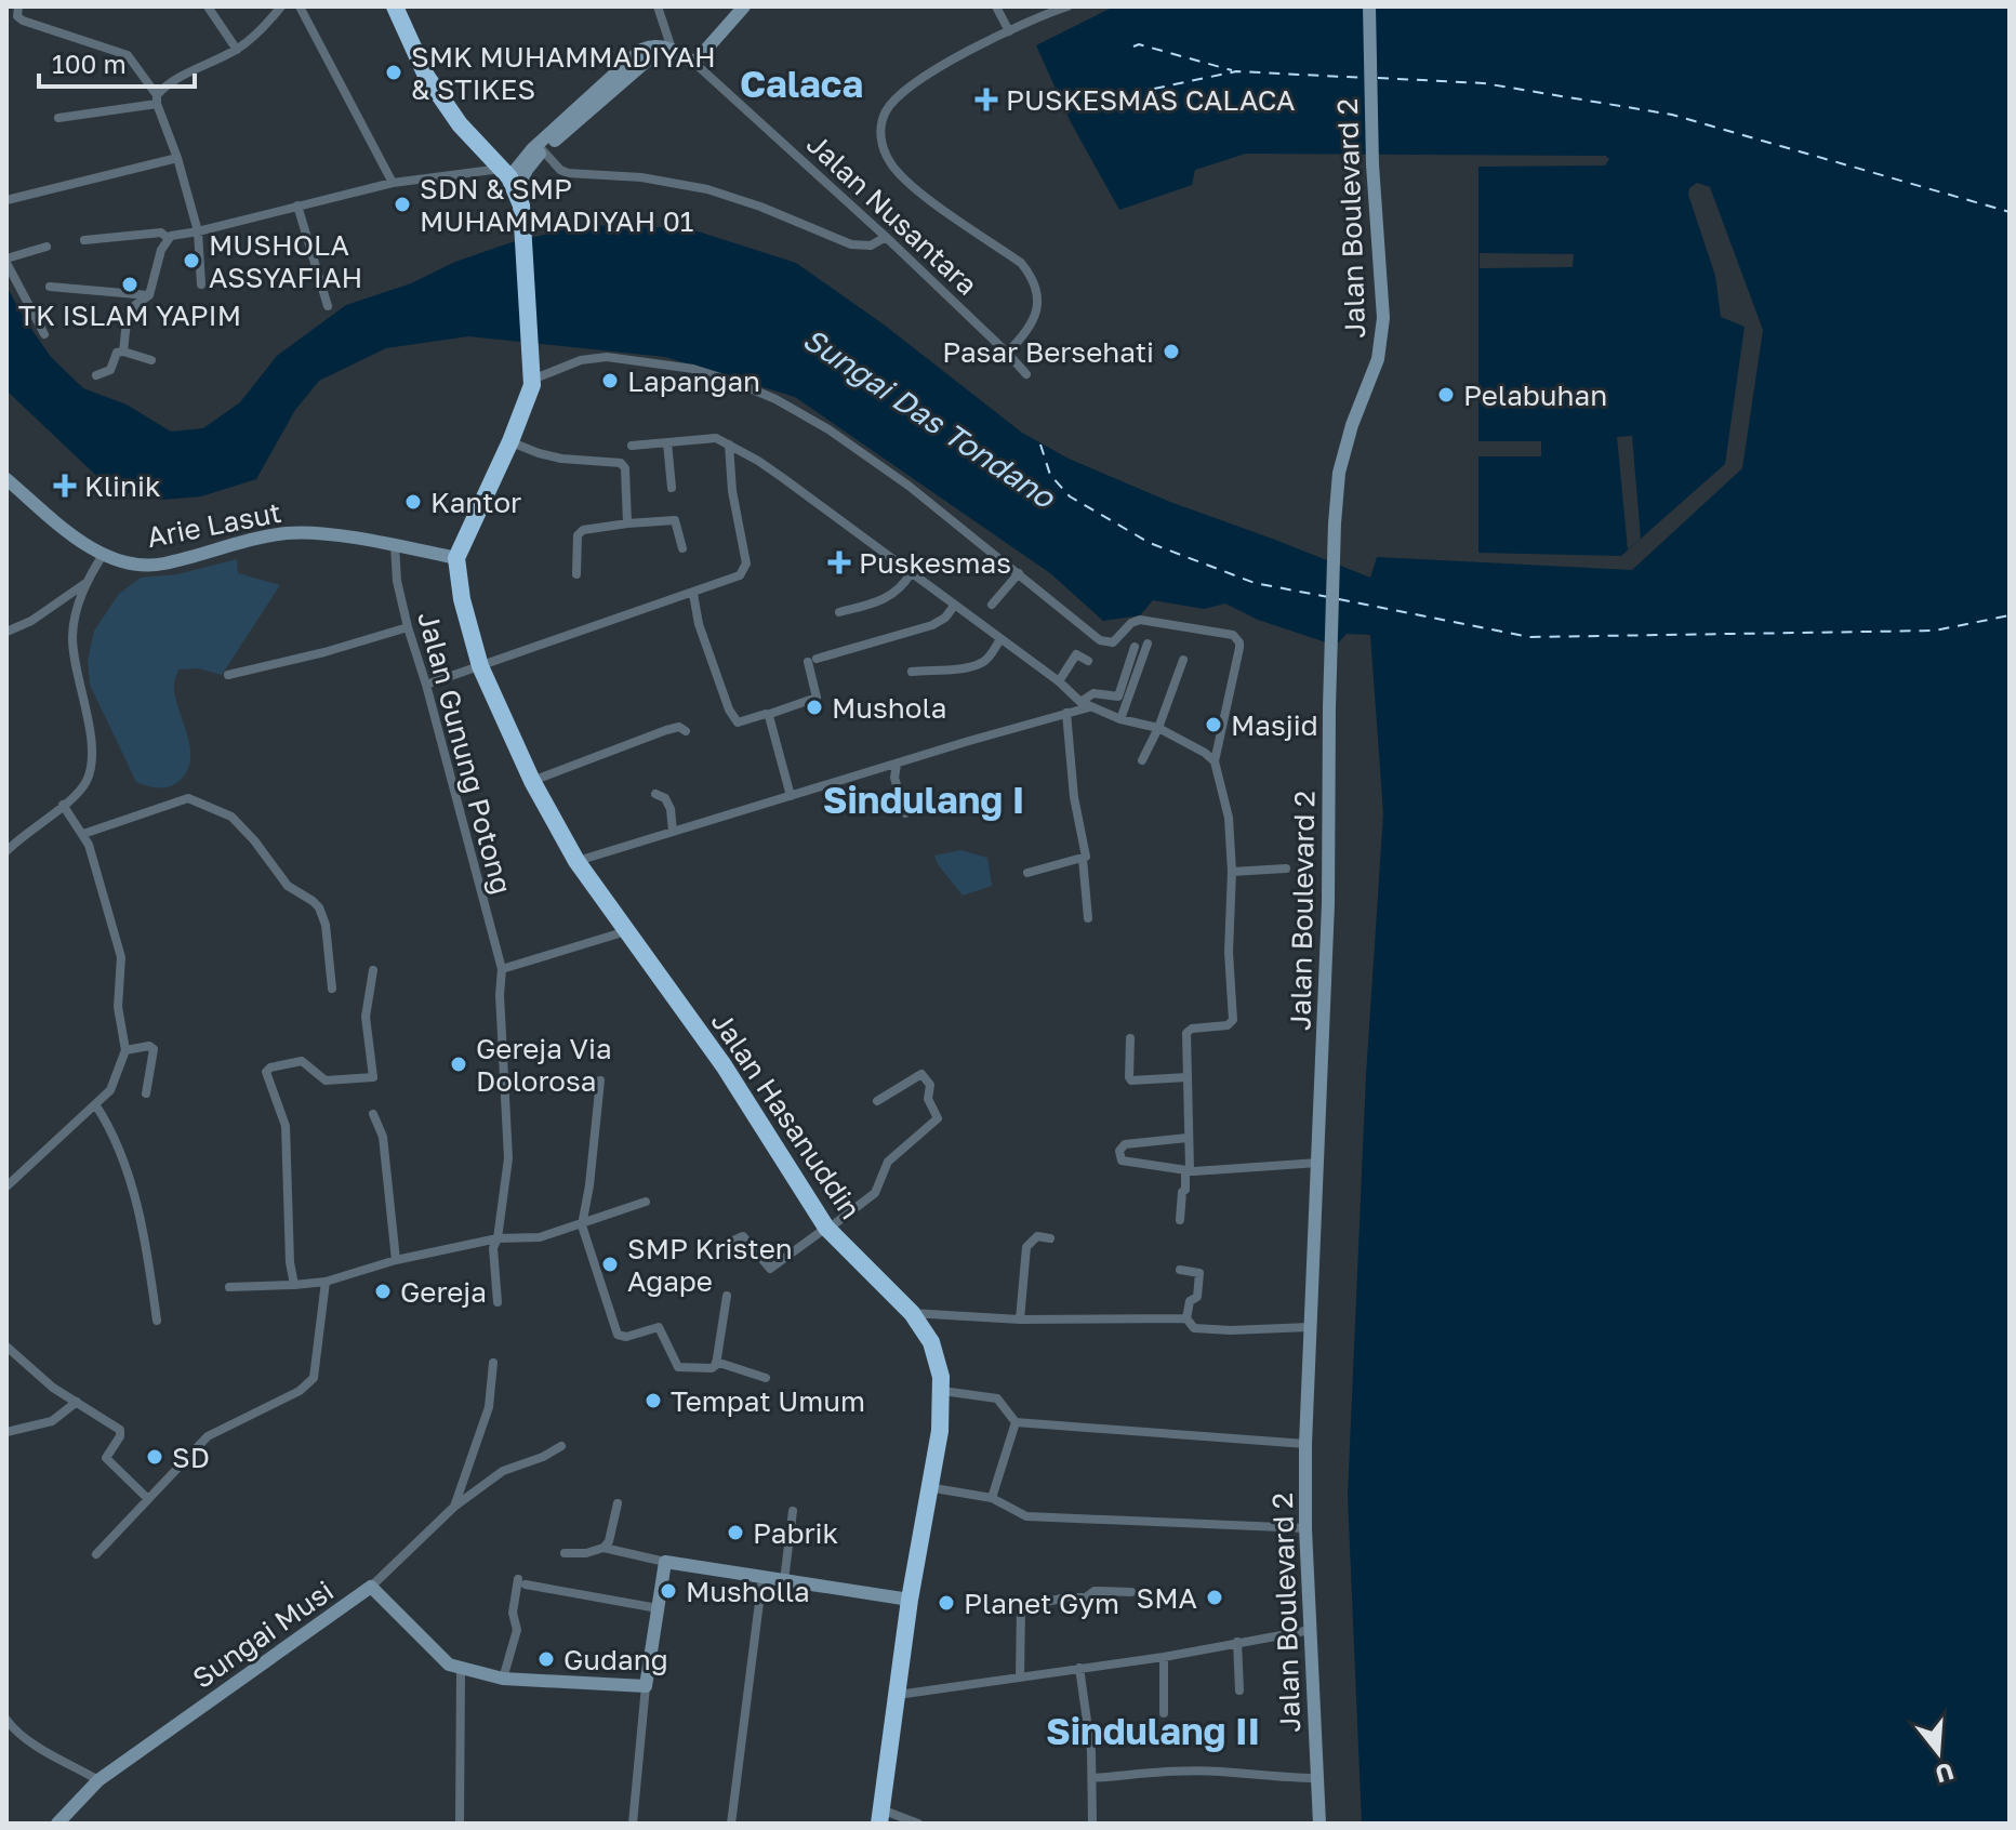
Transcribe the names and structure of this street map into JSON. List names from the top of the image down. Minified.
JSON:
{"streets":{"highway":["Jalan Hasanuddin"],"main road":["Jalan Boulevard 2","Arie Lasut","Sungai Musi"],"street":["Jalan Nusantara","Jalan Gunung Potong"]},"crossings":[["Arie Lasut","Jalan Gunung Potong"],["Arie Lasut","Jalan Hasanuddin"]],"districts":["Calaca","Sindulang I","Sindulang II"],"water":["Sungai Das Tondano"],"places":{"other":["SMK MUHAMMADIYAH & STIKES","SDN & SMP MUHAMMADIYAH 01","MUSHOLA ASSYAFIAH","TK ISLAM YAPIM","Pasar Bersehati","Lapangan","Pelabuhan","Kantor","Mushola","Masjid","Gereja Via Dolorosa","SMP Kristen Agape","Gereja","Tempat Umum","SD","Pabrik","Musholla","SMA","Planet Gym","Gudang"],"health":["PUSKESMAS CALACA","Klinik","Puskesmas"]},"scale_bar":"100 m","north":"bottom"}
